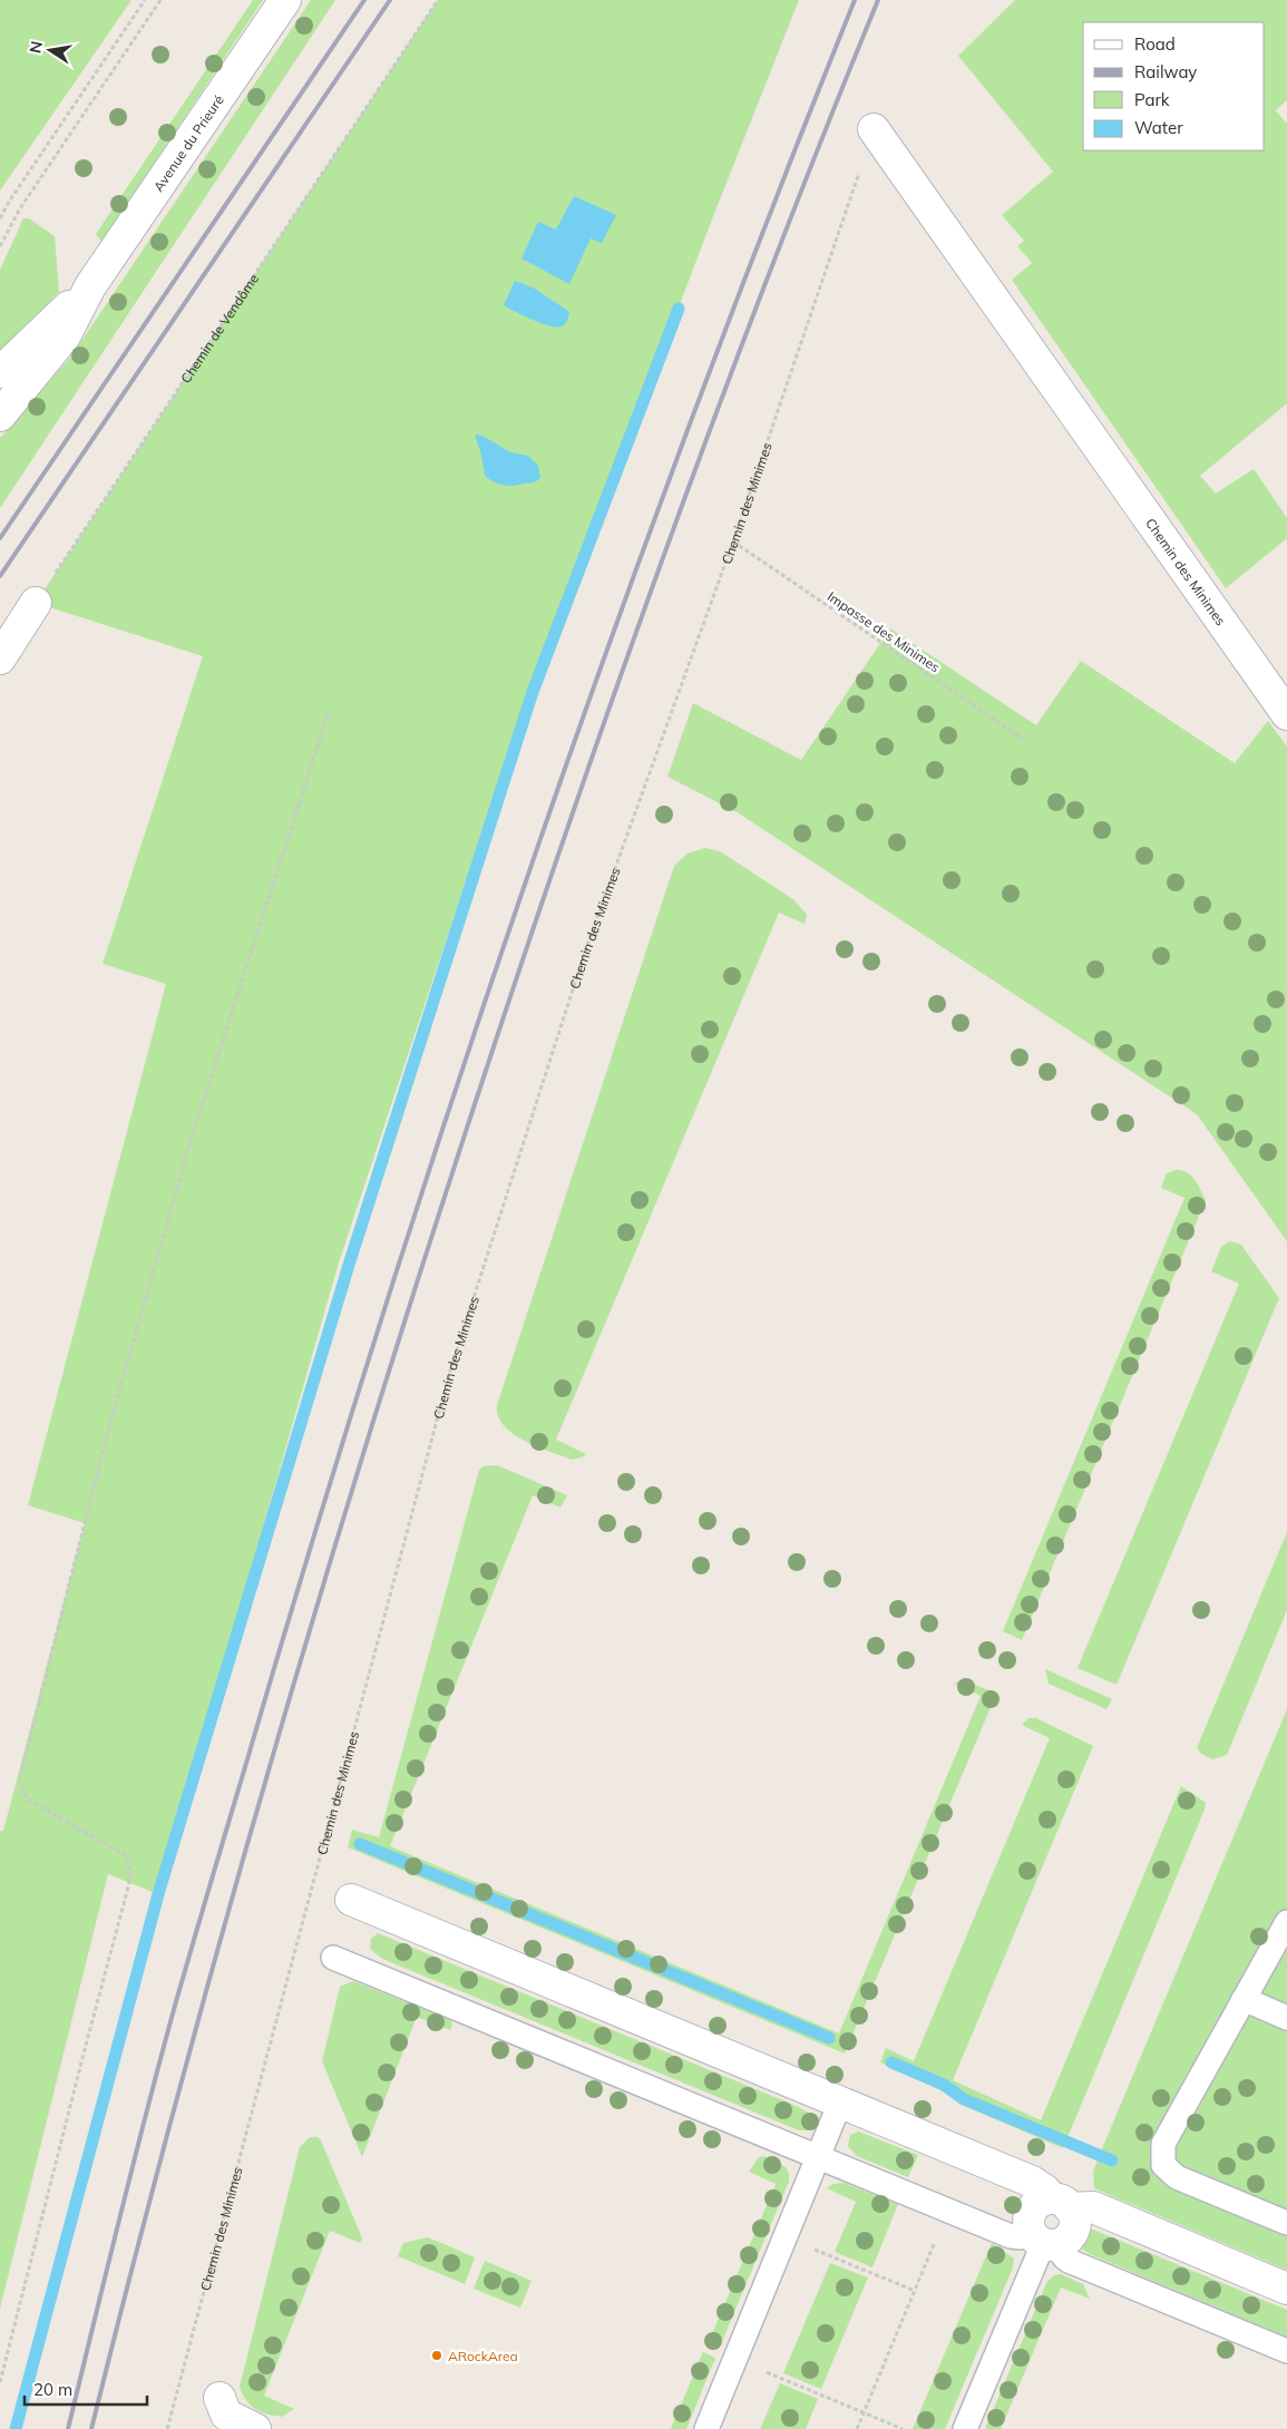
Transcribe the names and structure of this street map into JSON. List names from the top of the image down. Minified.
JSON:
{"streets":{"street":["Avenue du Prieuré","Chemin des Minimes"],"path":["Chemin de Vendôme","Impasse des Minimes"]},"crossings":[["Chemin des Minimes","Impasse des Minimes"]],"places":["ARockArea"],"legend":["Road","Railway","Park","Water"],"scale_bar":"20 m","north":"left"}
